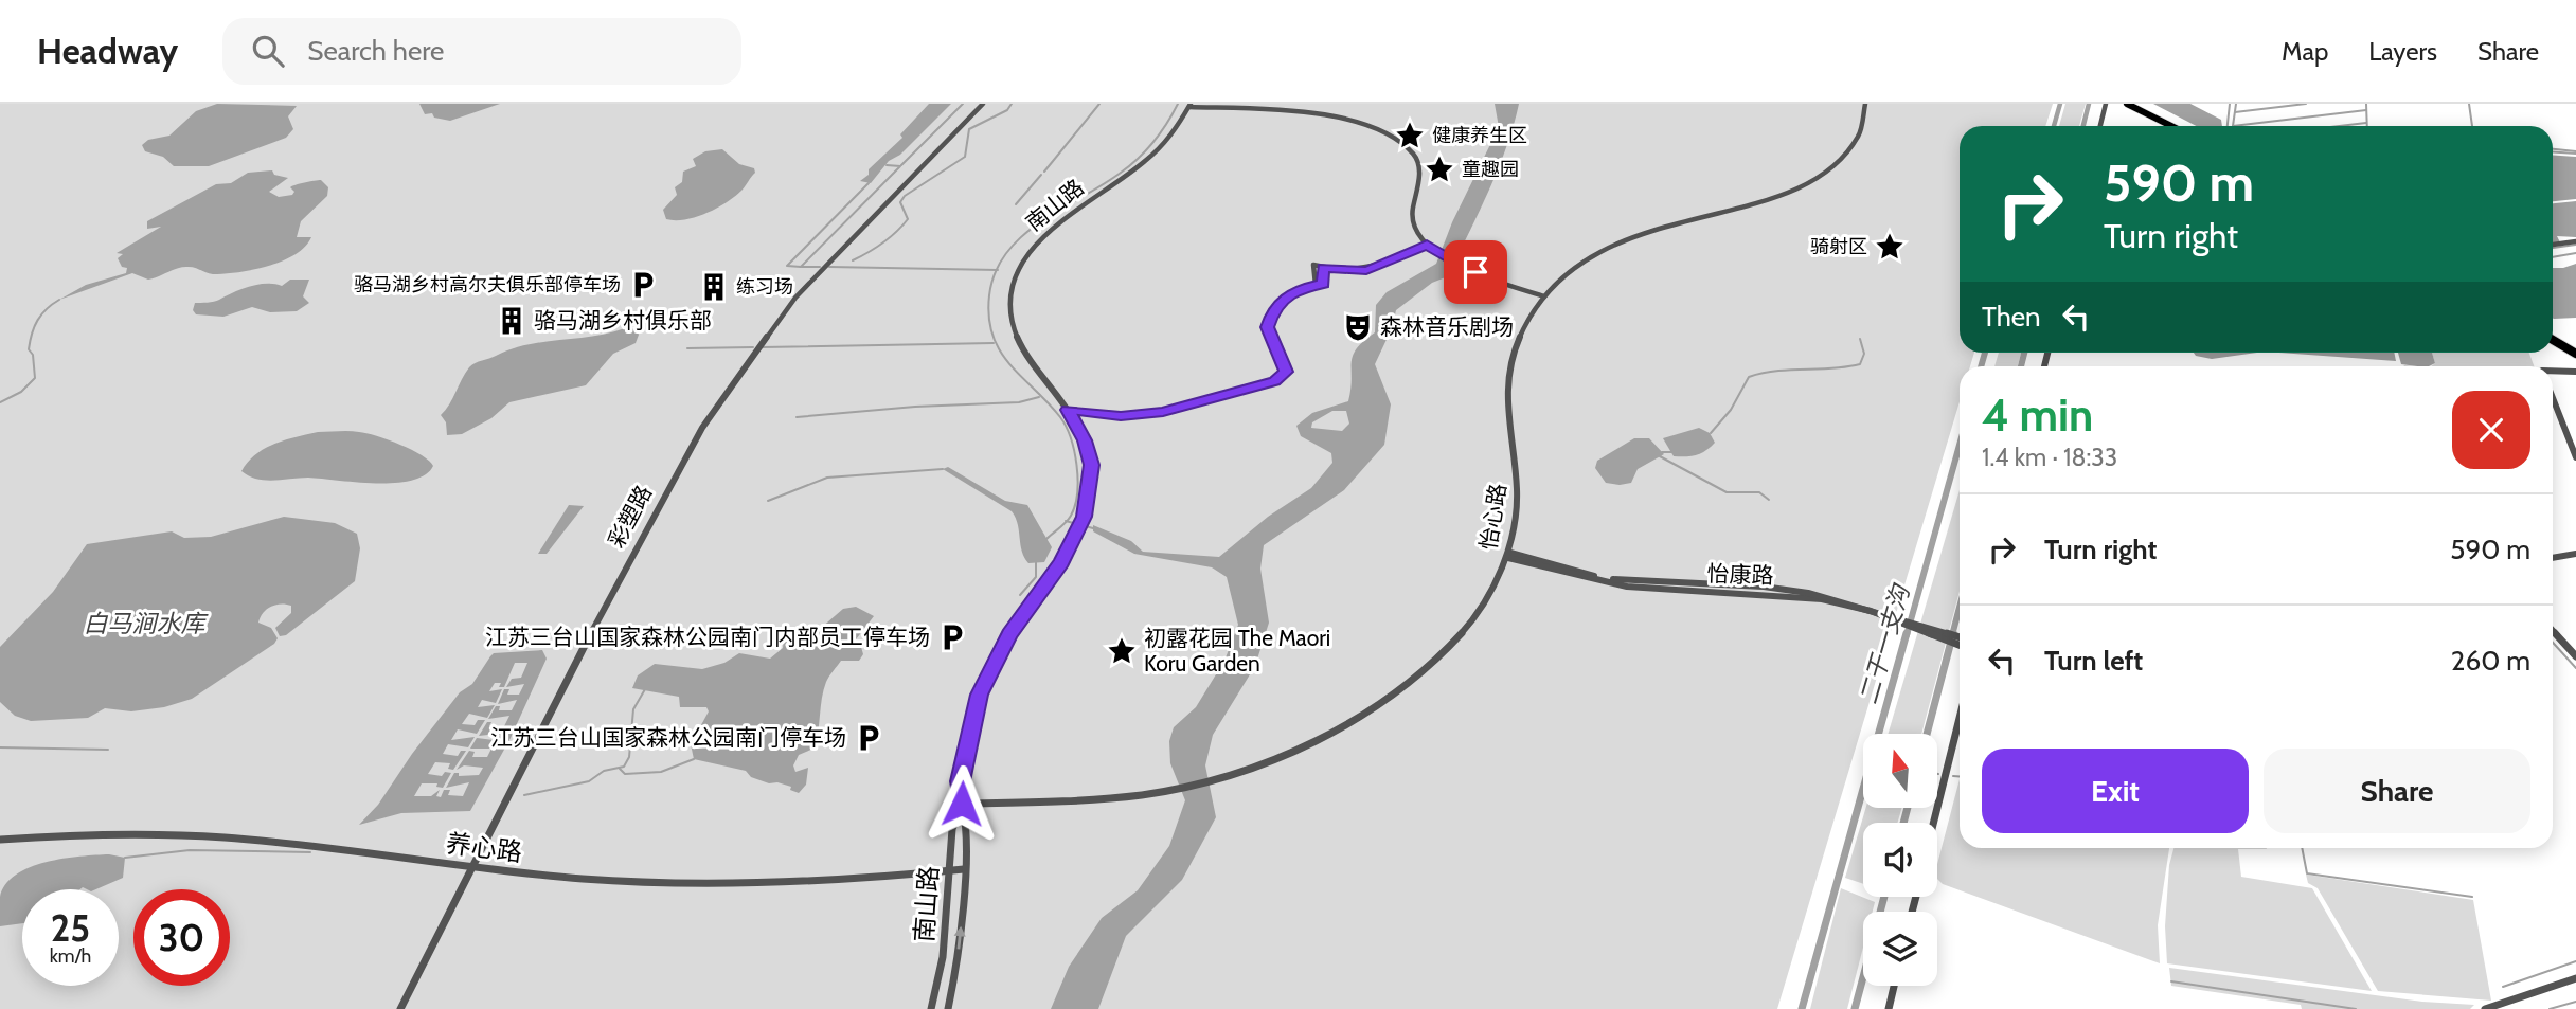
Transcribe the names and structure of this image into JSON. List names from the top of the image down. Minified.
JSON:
{"streets":{"street":["南山路","彩塑路","怡心路","怡康路","养心路"]},"crossings":[["南山路","怡心路"],["南山路","养心路"],["彩塑路","养心路"],["怡心路","怡康路"]],"water":["白马涧水库","二干一支沟"],"places":{"place":["健康养生区","童趣园","骑射区","初露花园 The Maori Koru Garden"],"parking":["骆马湖乡村高尔夫俱乐部停车场","江苏三台山国家森林公园南门内部员工停车场","江苏三台山国家森林公园南门停车场"],"building":["练习场","骆马湖乡村俱乐部"],"theatre":["森林音乐剧场"]},"north":"top","page":{"header":"Headway","search":"Search here","nav":["Map","Layers","Share"],"turn":["590 m","Turn right"],"then":"Then","heading":["4 min","1.4 km · 18:33"],"list":[{"name":"Turn right","value":"590 m"},{"name":"Turn left","value":"260 m"}],"buttons":["Exit","Share"],"speed":"25 km/h","limit":"30"}}
